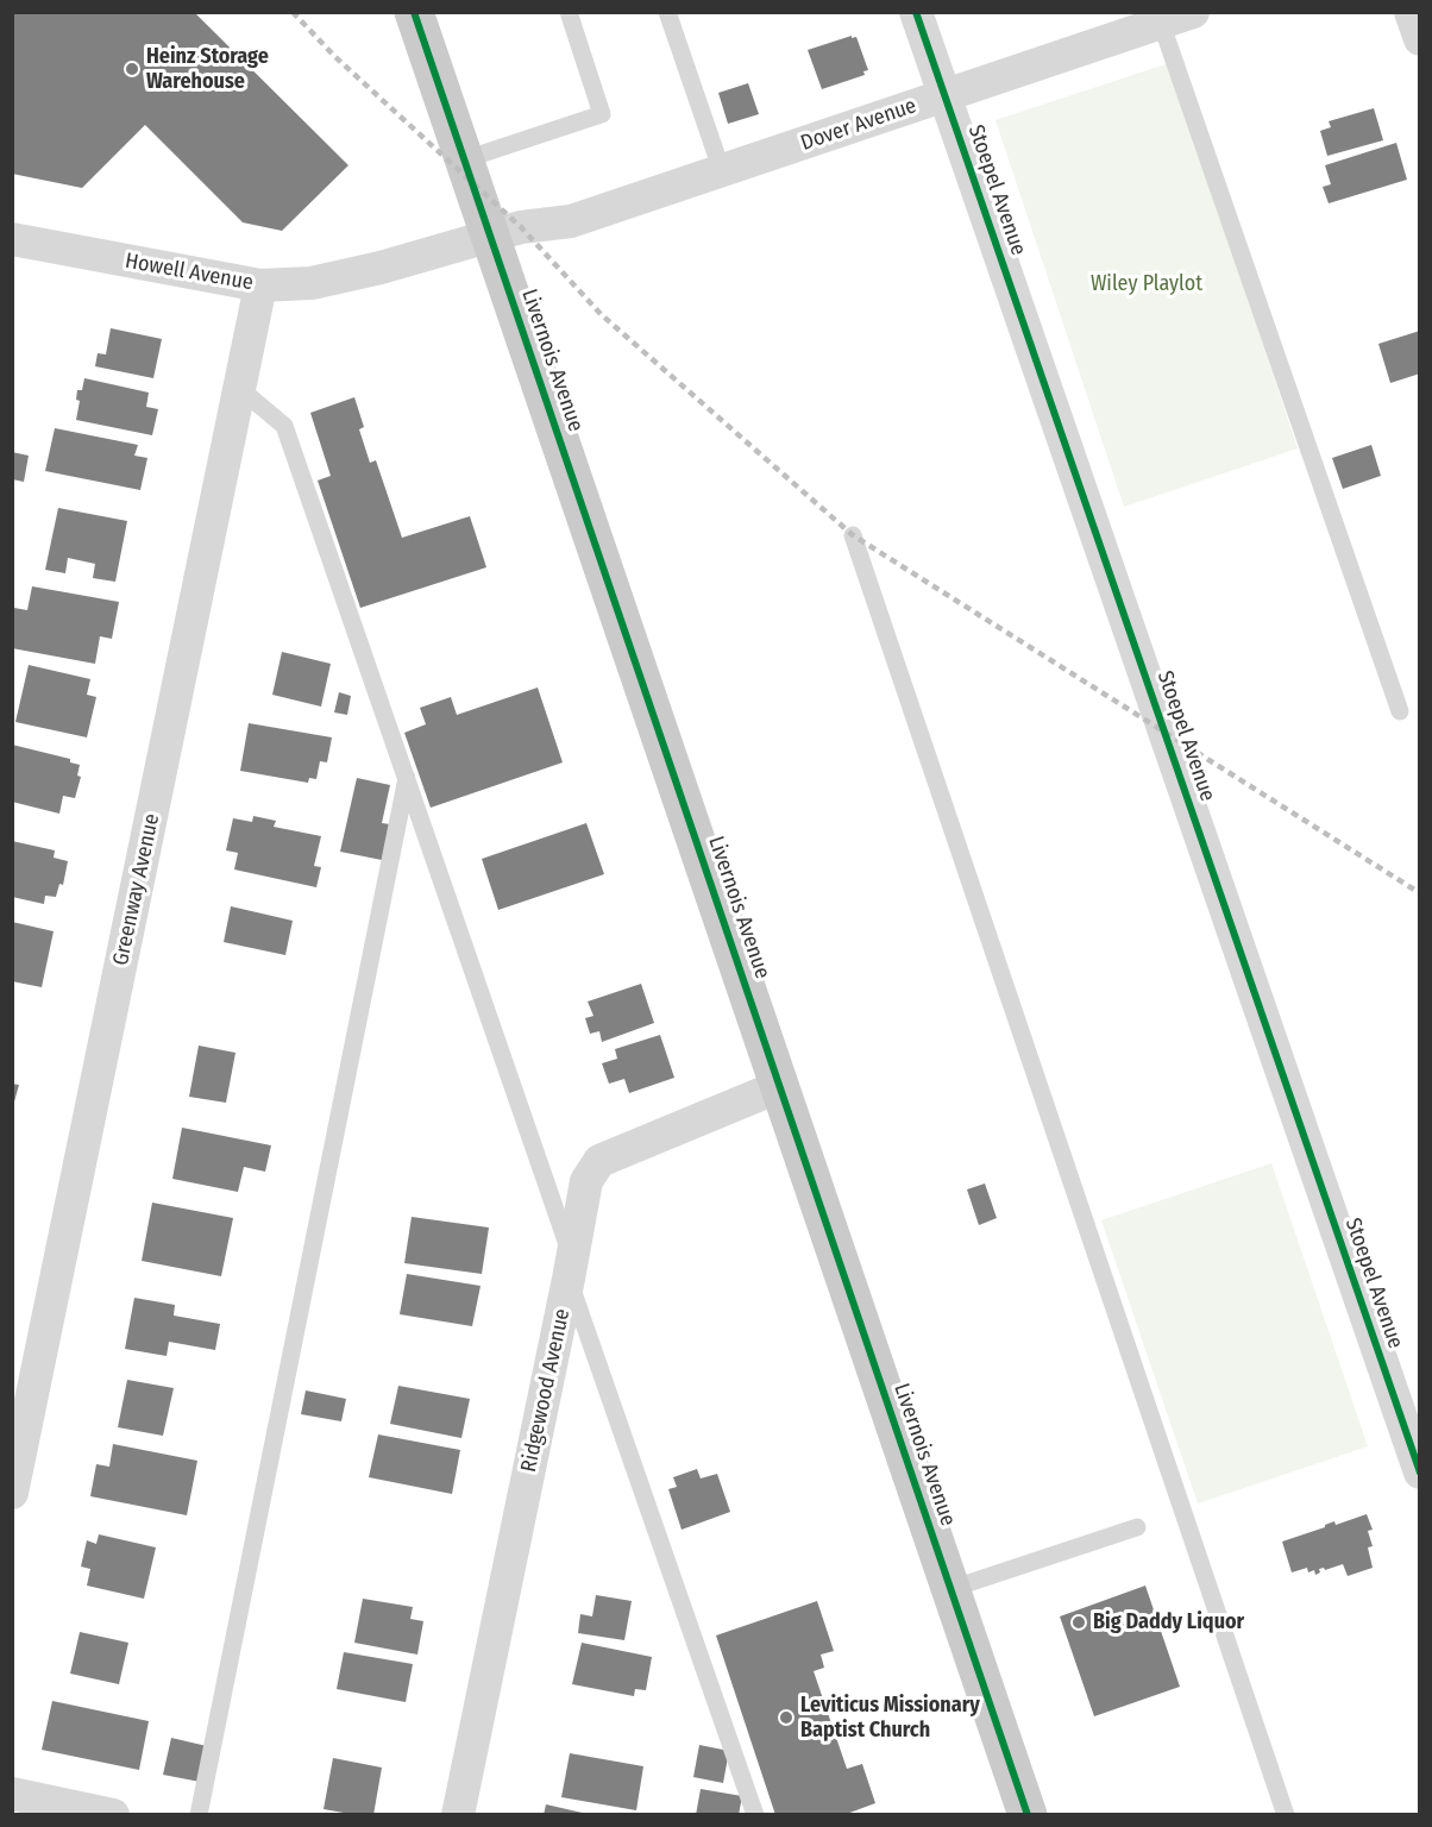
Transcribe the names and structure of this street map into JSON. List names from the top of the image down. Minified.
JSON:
{"streets":{"main road":["Livernois Avenue"],"street":["Dover Avenue","Stoepel Avenue","Howell Avenue","Greenway Avenue","Ridgewood Avenue"]},"crossings":[["Dover Avenue","Stoepel Avenue"],["Dover Avenue","Howell Avenue"],["Dover Avenue","Livernois Avenue"],["Howell Avenue","Livernois Avenue"],["Howell Avenue","Greenway Avenue"],["Livernois Avenue","Ridgewood Avenue"]],"parks":["Wiley Playlot"],"places":["Heinz Storage Warehouse","Big Daddy Liquor","Leviticus Missionary Baptist Church"]}
